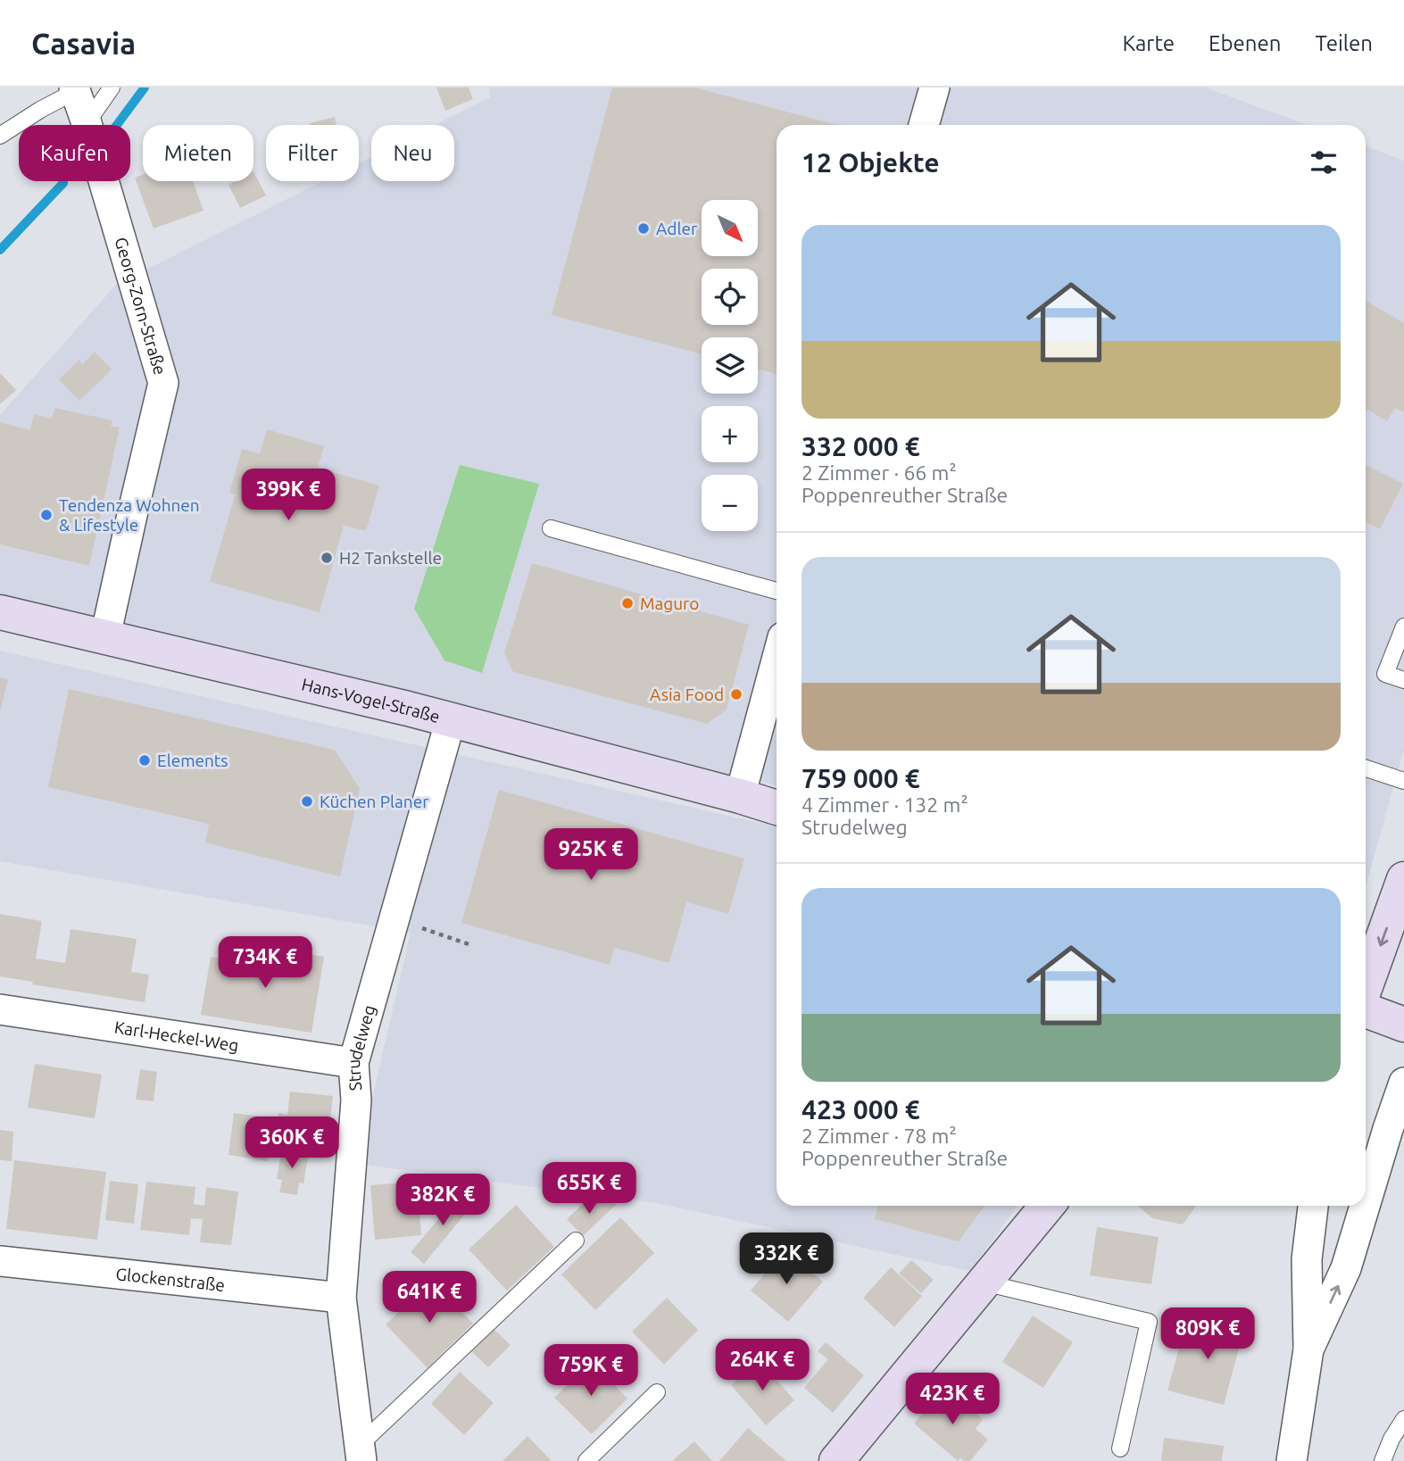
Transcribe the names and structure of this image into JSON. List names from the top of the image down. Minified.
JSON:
{"streets":{"main road":["Hans-Vogel-Straße"],"street":["Georg-Zorn-Straße","Karl-Heckel-Weg","Strudelweg","Glockenstraße"]},"crossings":[["Georg-Zorn-Straße","Hans-Vogel-Straße"],["Hans-Vogel-Straße","Strudelweg"],["Karl-Heckel-Weg","Strudelweg"],["Strudelweg","Glockenstraße"]],"places":["Adler","Tendenza Wohnen & Lifestyle","H2 Tankstelle","Maguro","Asia Food","Elements","Küchen Planer"],"north":"bottom right","page":{"header":"Casavia","nav":["Karte","Ebenen","Teilen"],"chip":["Kaufen","Mieten","Filter","Neu"],"heading":"12 Objekte","map_buttons":["+","−"],"list":[{"name":"332 000 €","note":"2 Zimmer · 66 m² · Poppenreuther Straße"},{"name":"759 000 €","note":"4 Zimmer · 132 m² · Strudelweg"},{"name":"423 000 €","note":"2 Zimmer · 78 m² · Poppenreuther Straße"}],"price":["399K €","925K €","734K €","360K €","655K €","382K €","332K €","641K €","809K €","264K €","759K €","423K €"]}}
